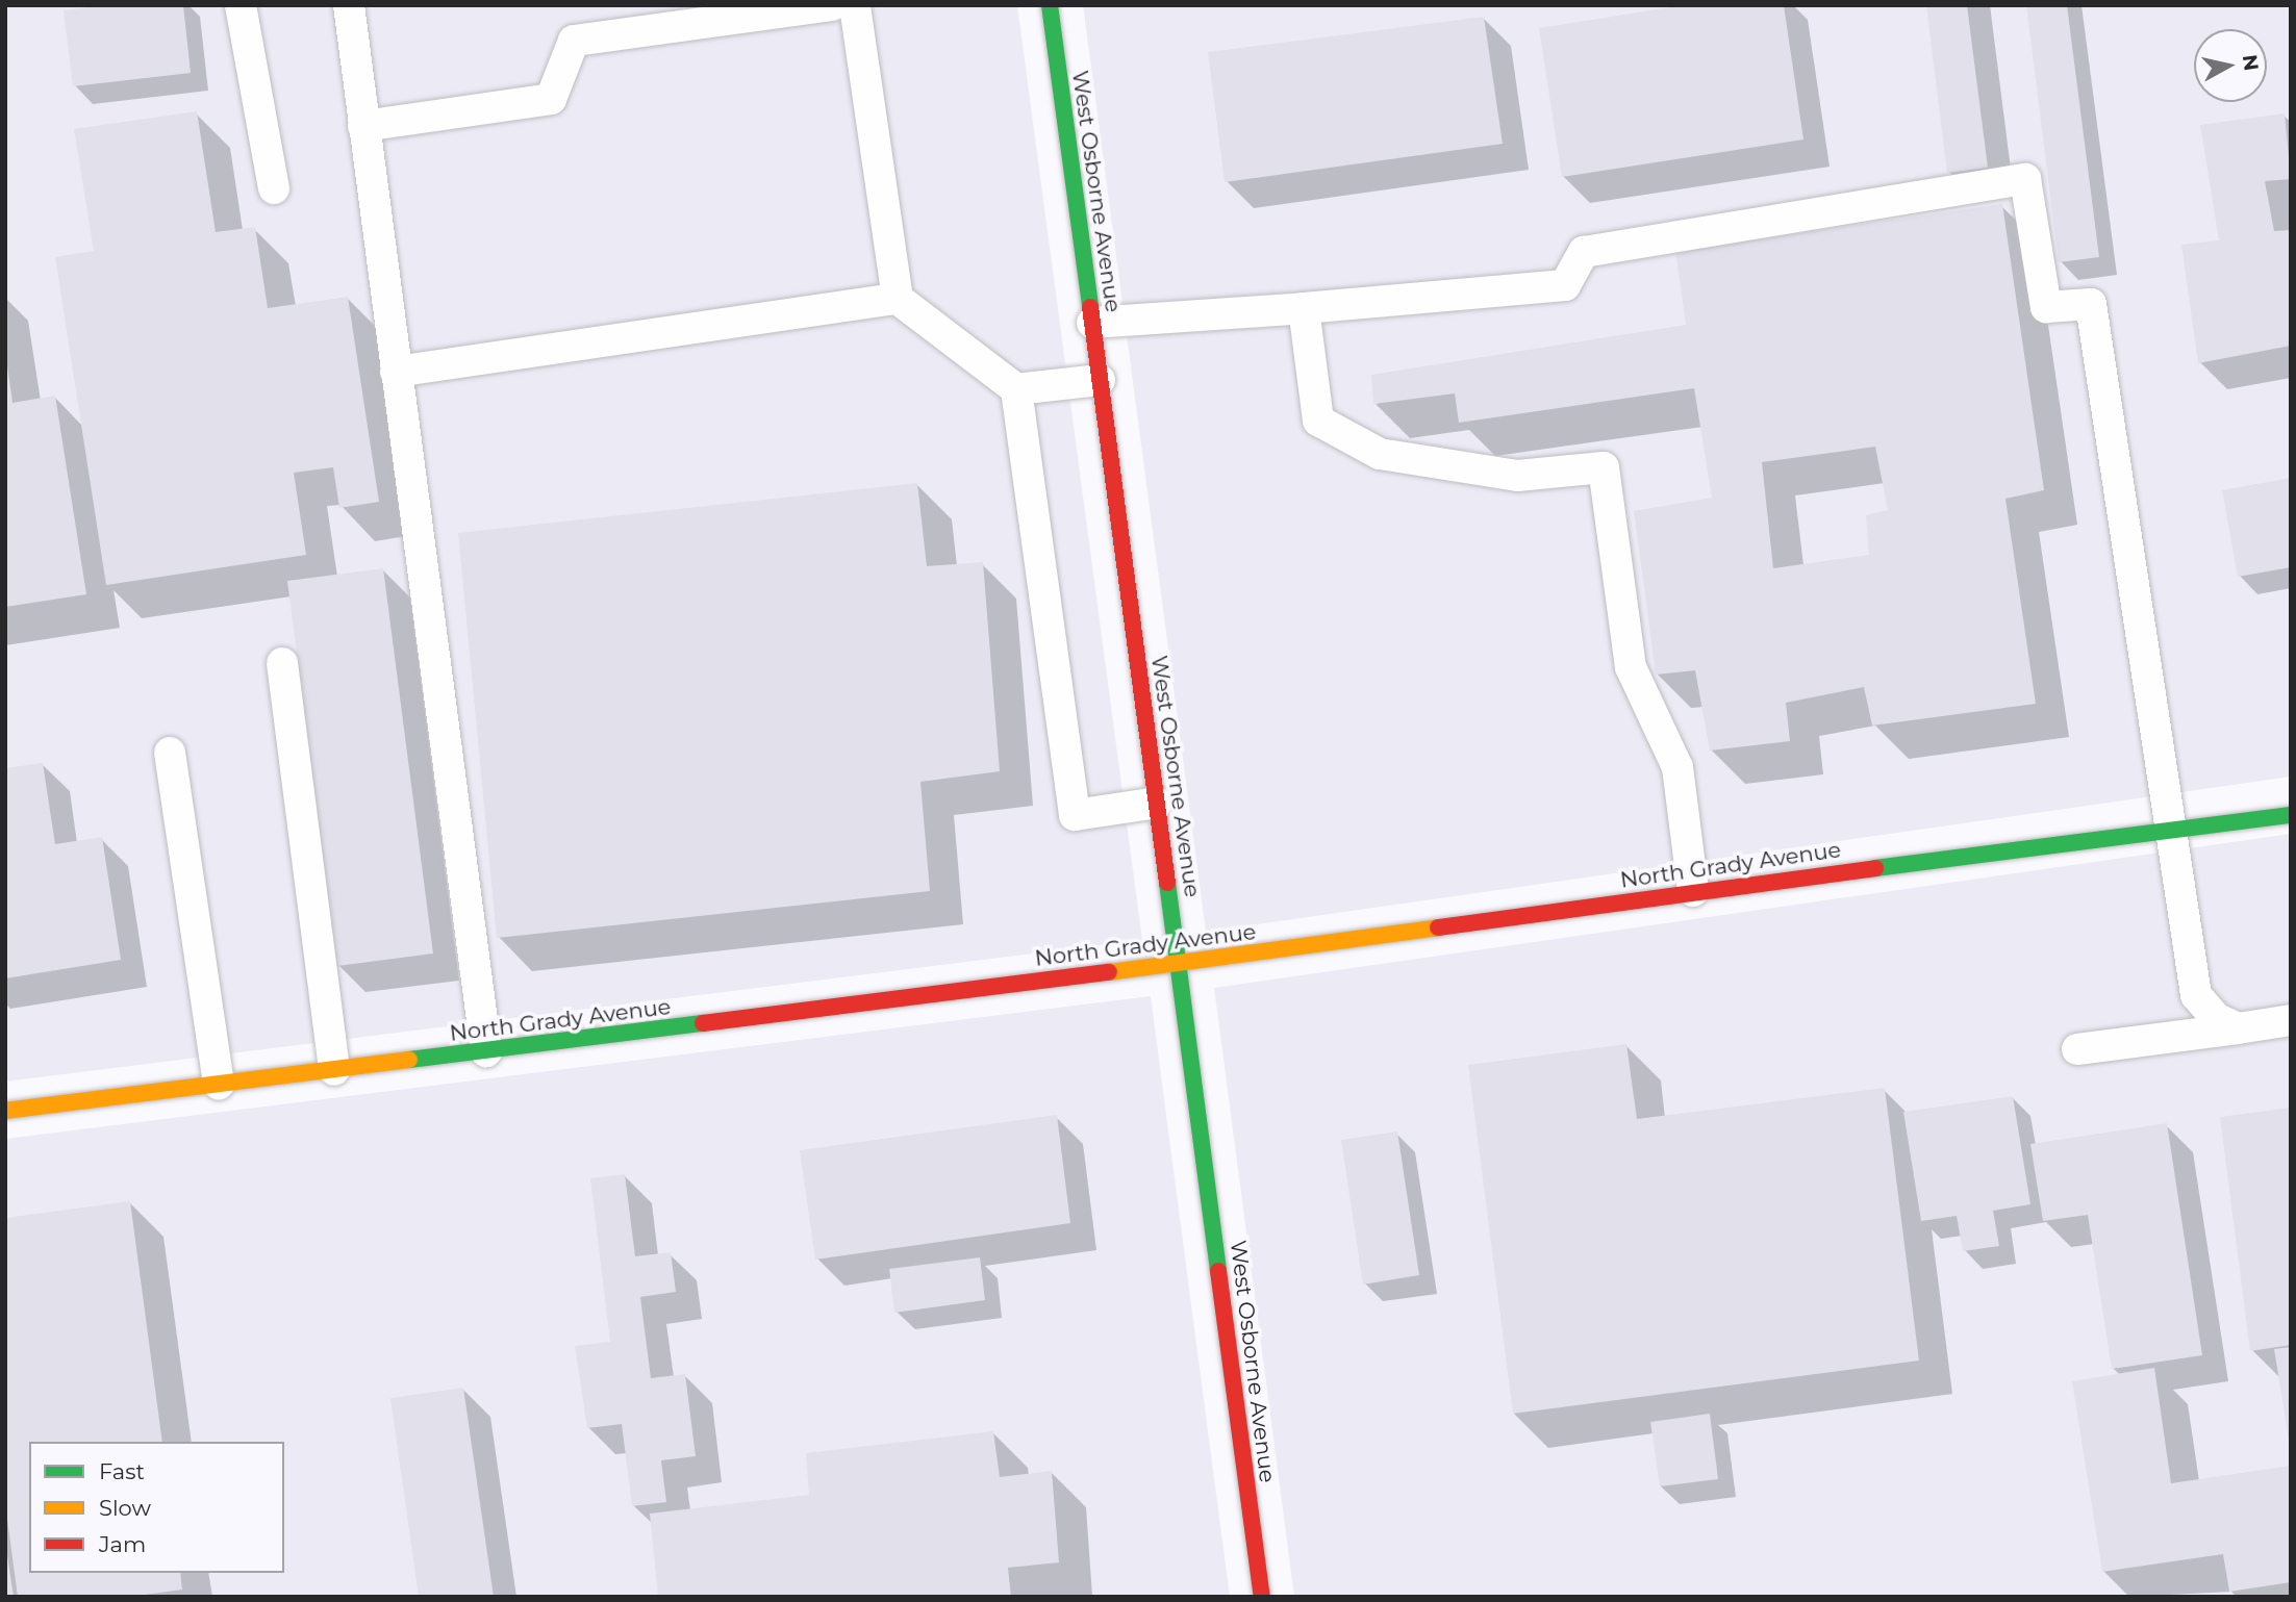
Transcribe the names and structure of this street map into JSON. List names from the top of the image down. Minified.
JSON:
{"streets":{"street":["West Osborne Avenue","North Grady Avenue"]},"crossings":[["West Osborne Avenue","North Grady Avenue"]],"legend":["Fast","Slow","Jam"],"north":"right"}
